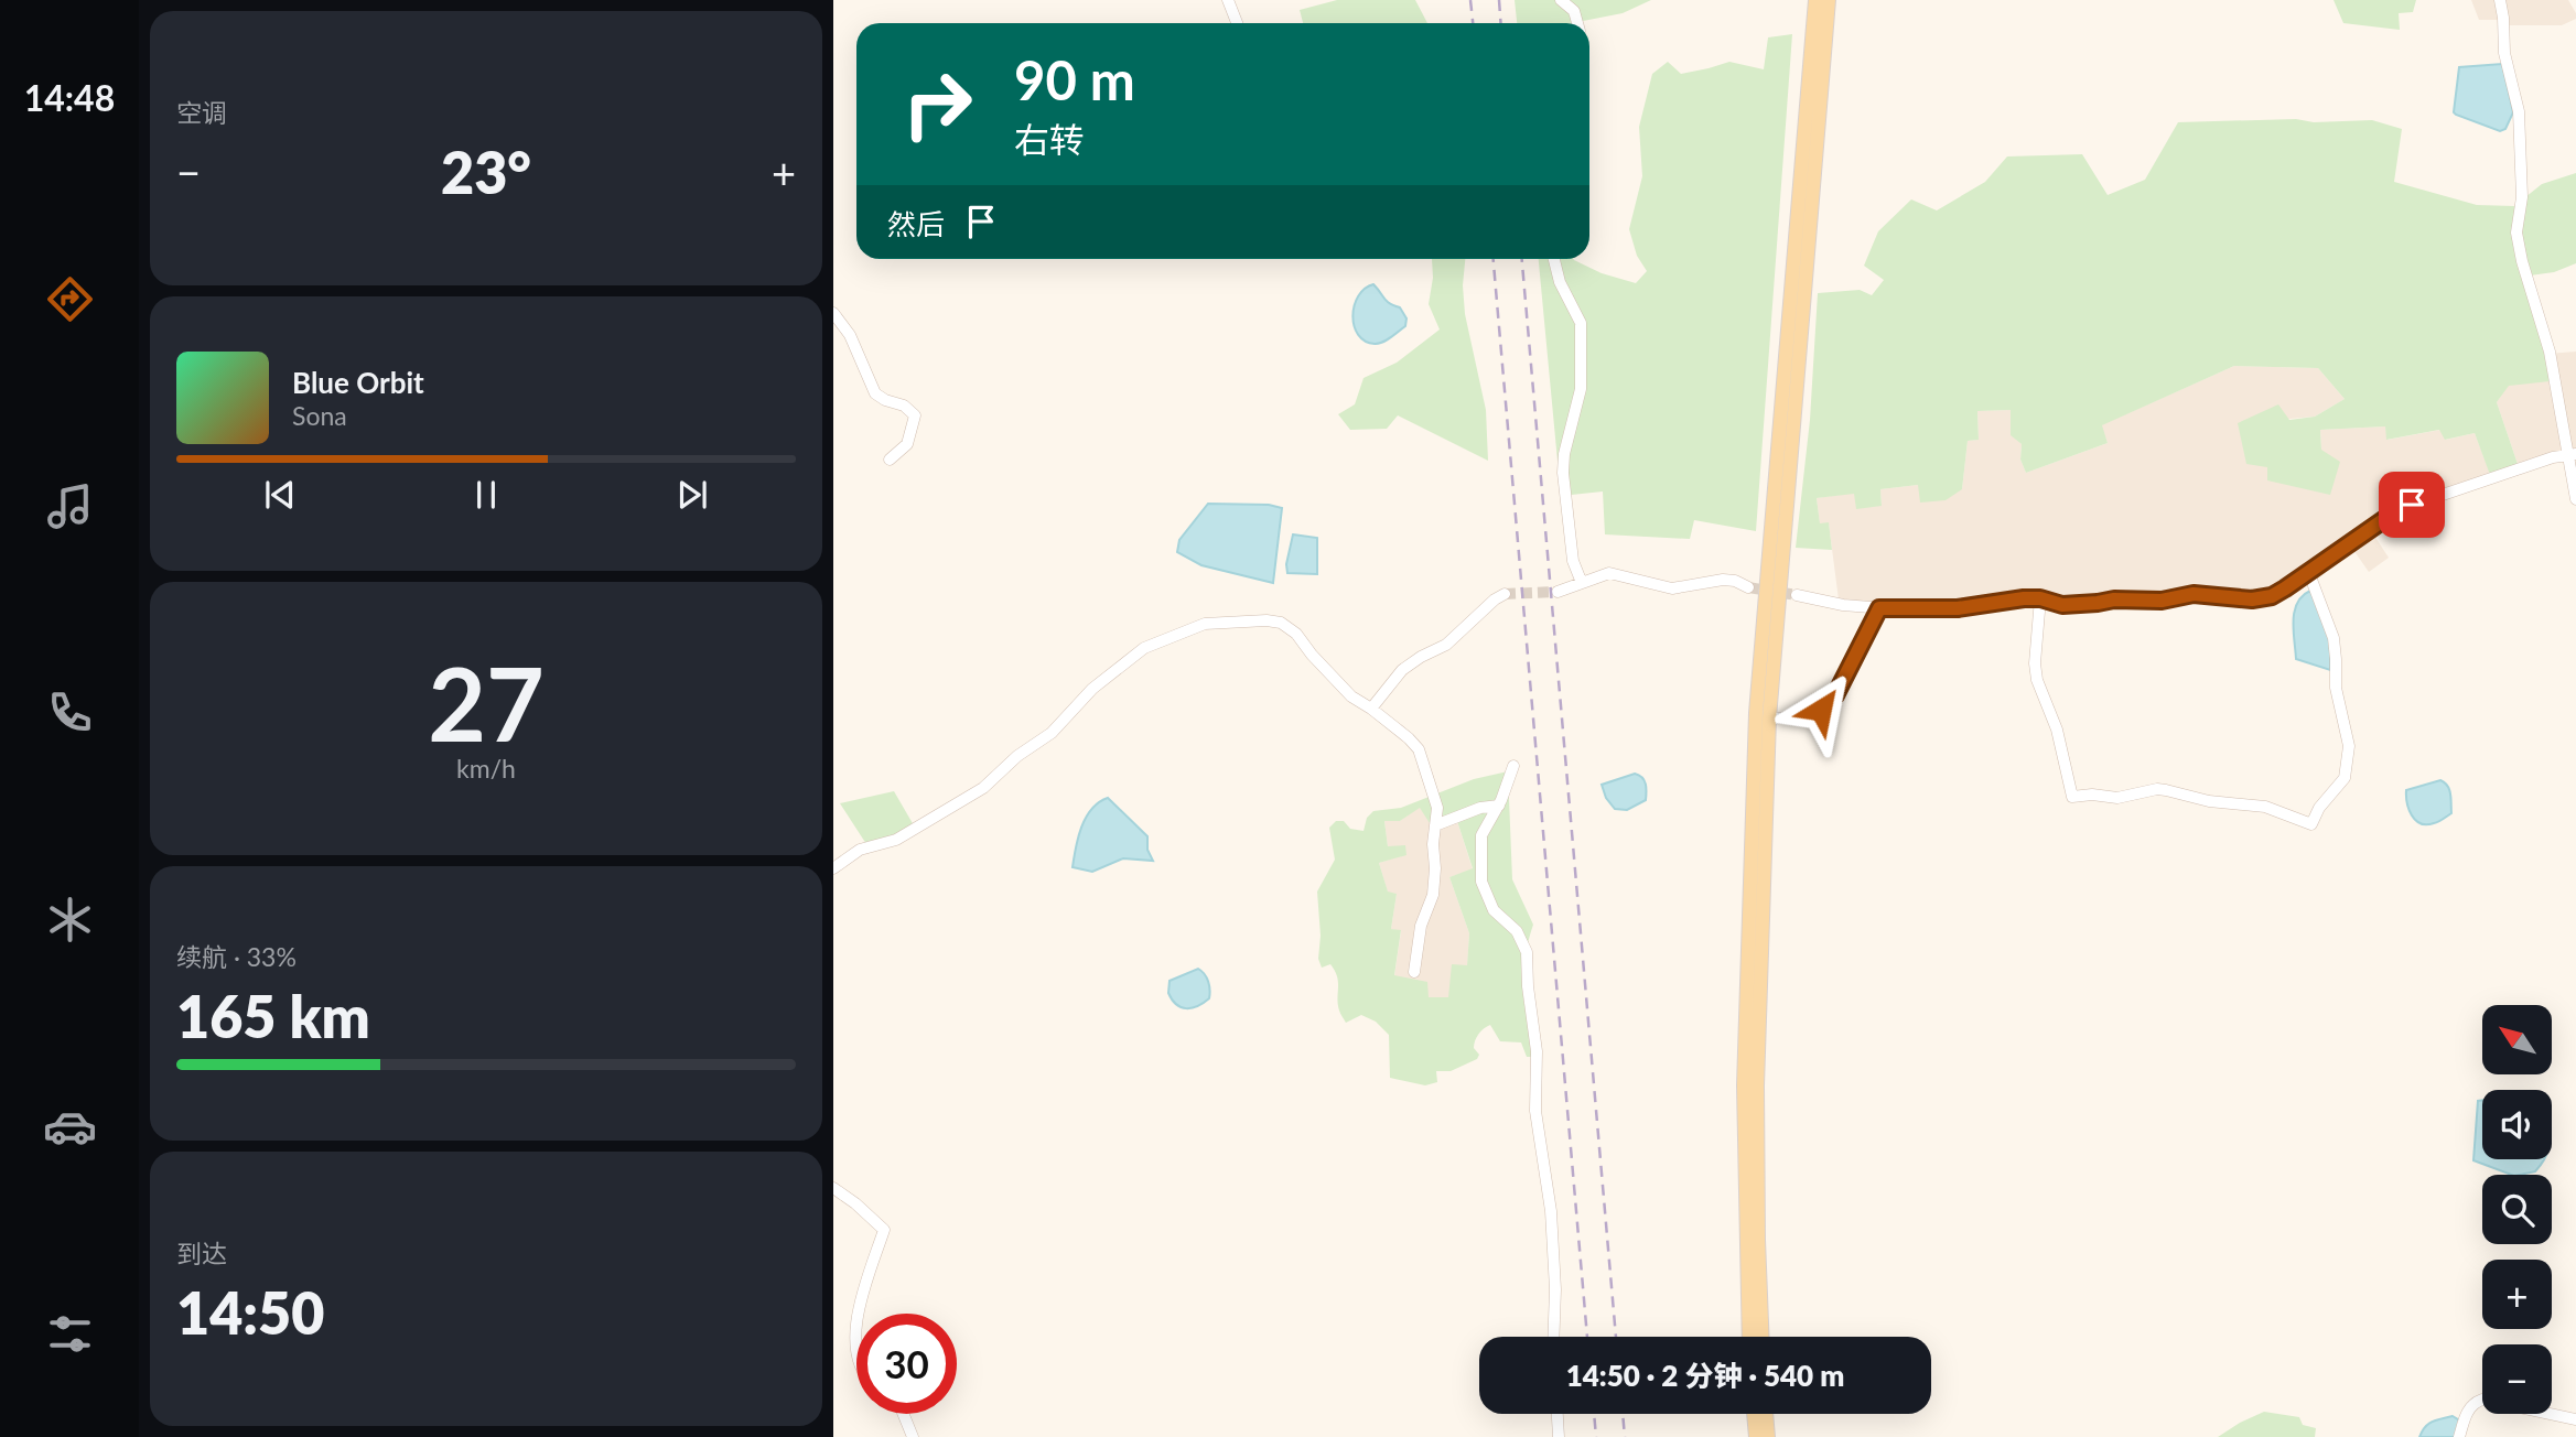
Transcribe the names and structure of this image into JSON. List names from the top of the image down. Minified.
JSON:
{"north":"top left","page":{"tabs":"14:48","tile":["空调",["27","km/h"],["续航 · 33%","165 km"],["到达","14:50"]],"turn":["90 m","右转"],"heat":["−","23°","+"],"then":"然后","song":["Blue Orbit","Sona"],"map_buttons":["+","−"],"limit":"30","trip":"14:50 · 2 分钟 · 540 m"}}
